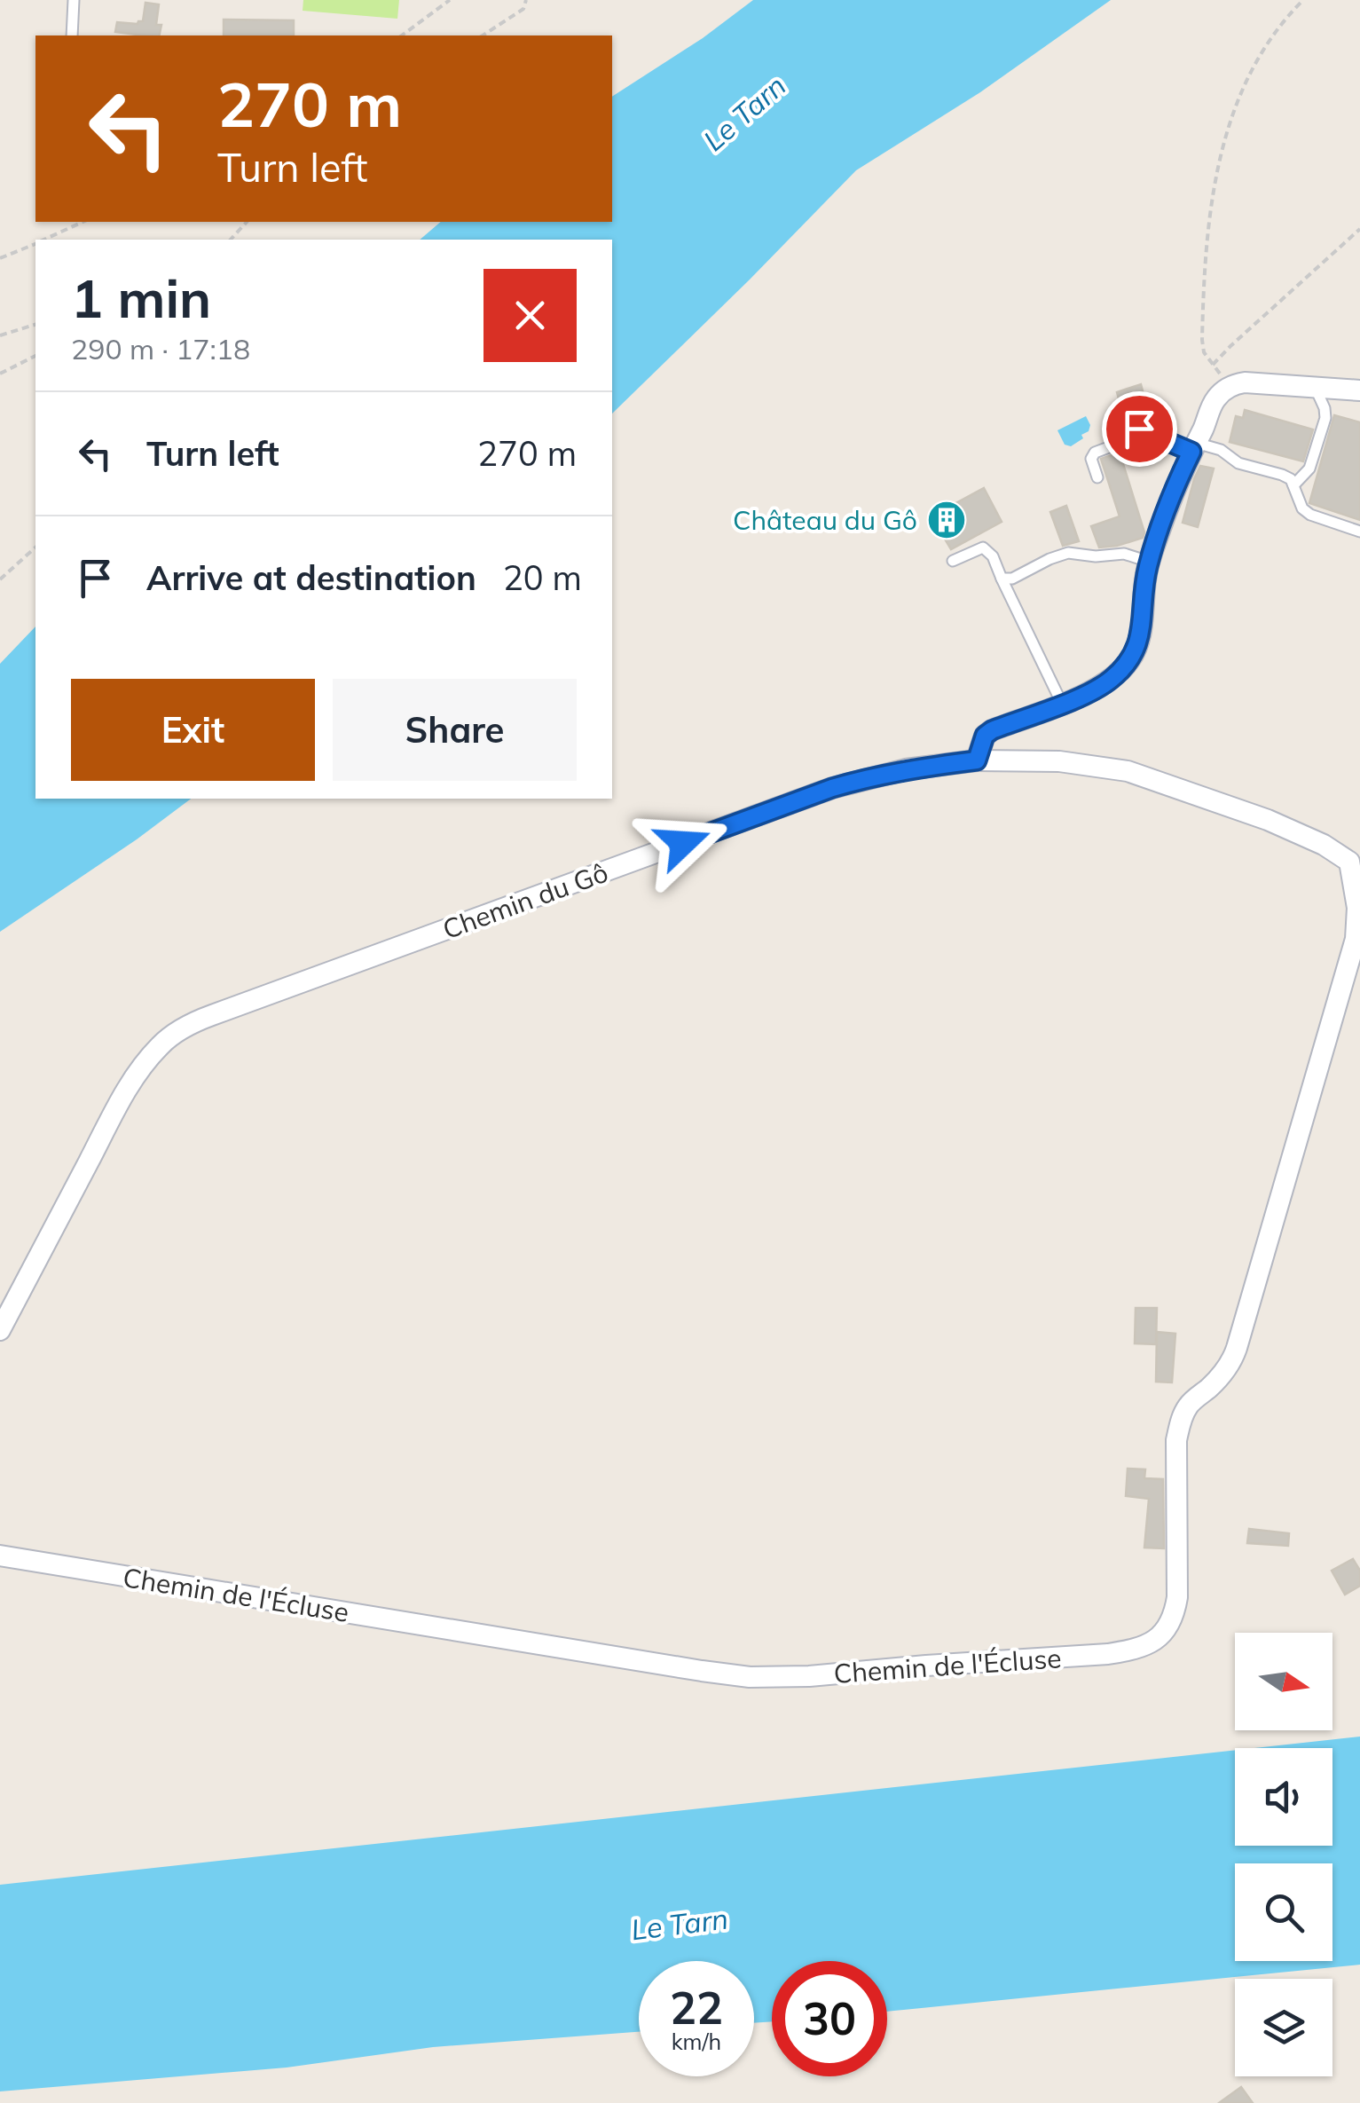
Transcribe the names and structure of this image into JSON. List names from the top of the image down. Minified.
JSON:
{"streets":{"street":["Chemin du Gô","Chemin de l'Écluse"]},"crossings":[["Chemin du Gô","Chemin de l'Écluse"]],"water":["Le Tarn"],"places":{"building":["Château du Gô"]},"north":"right","page":{"turn":["270 m","Turn left"],"heading":["1 min","290 m · 17:18"],"list":[{"name":"Turn left","value":"270 m"},{"name":"Arrive at destination","value":"20 m"}],"buttons":["Exit","Share"],"speed":"22 km/h","limit":"30"}}
